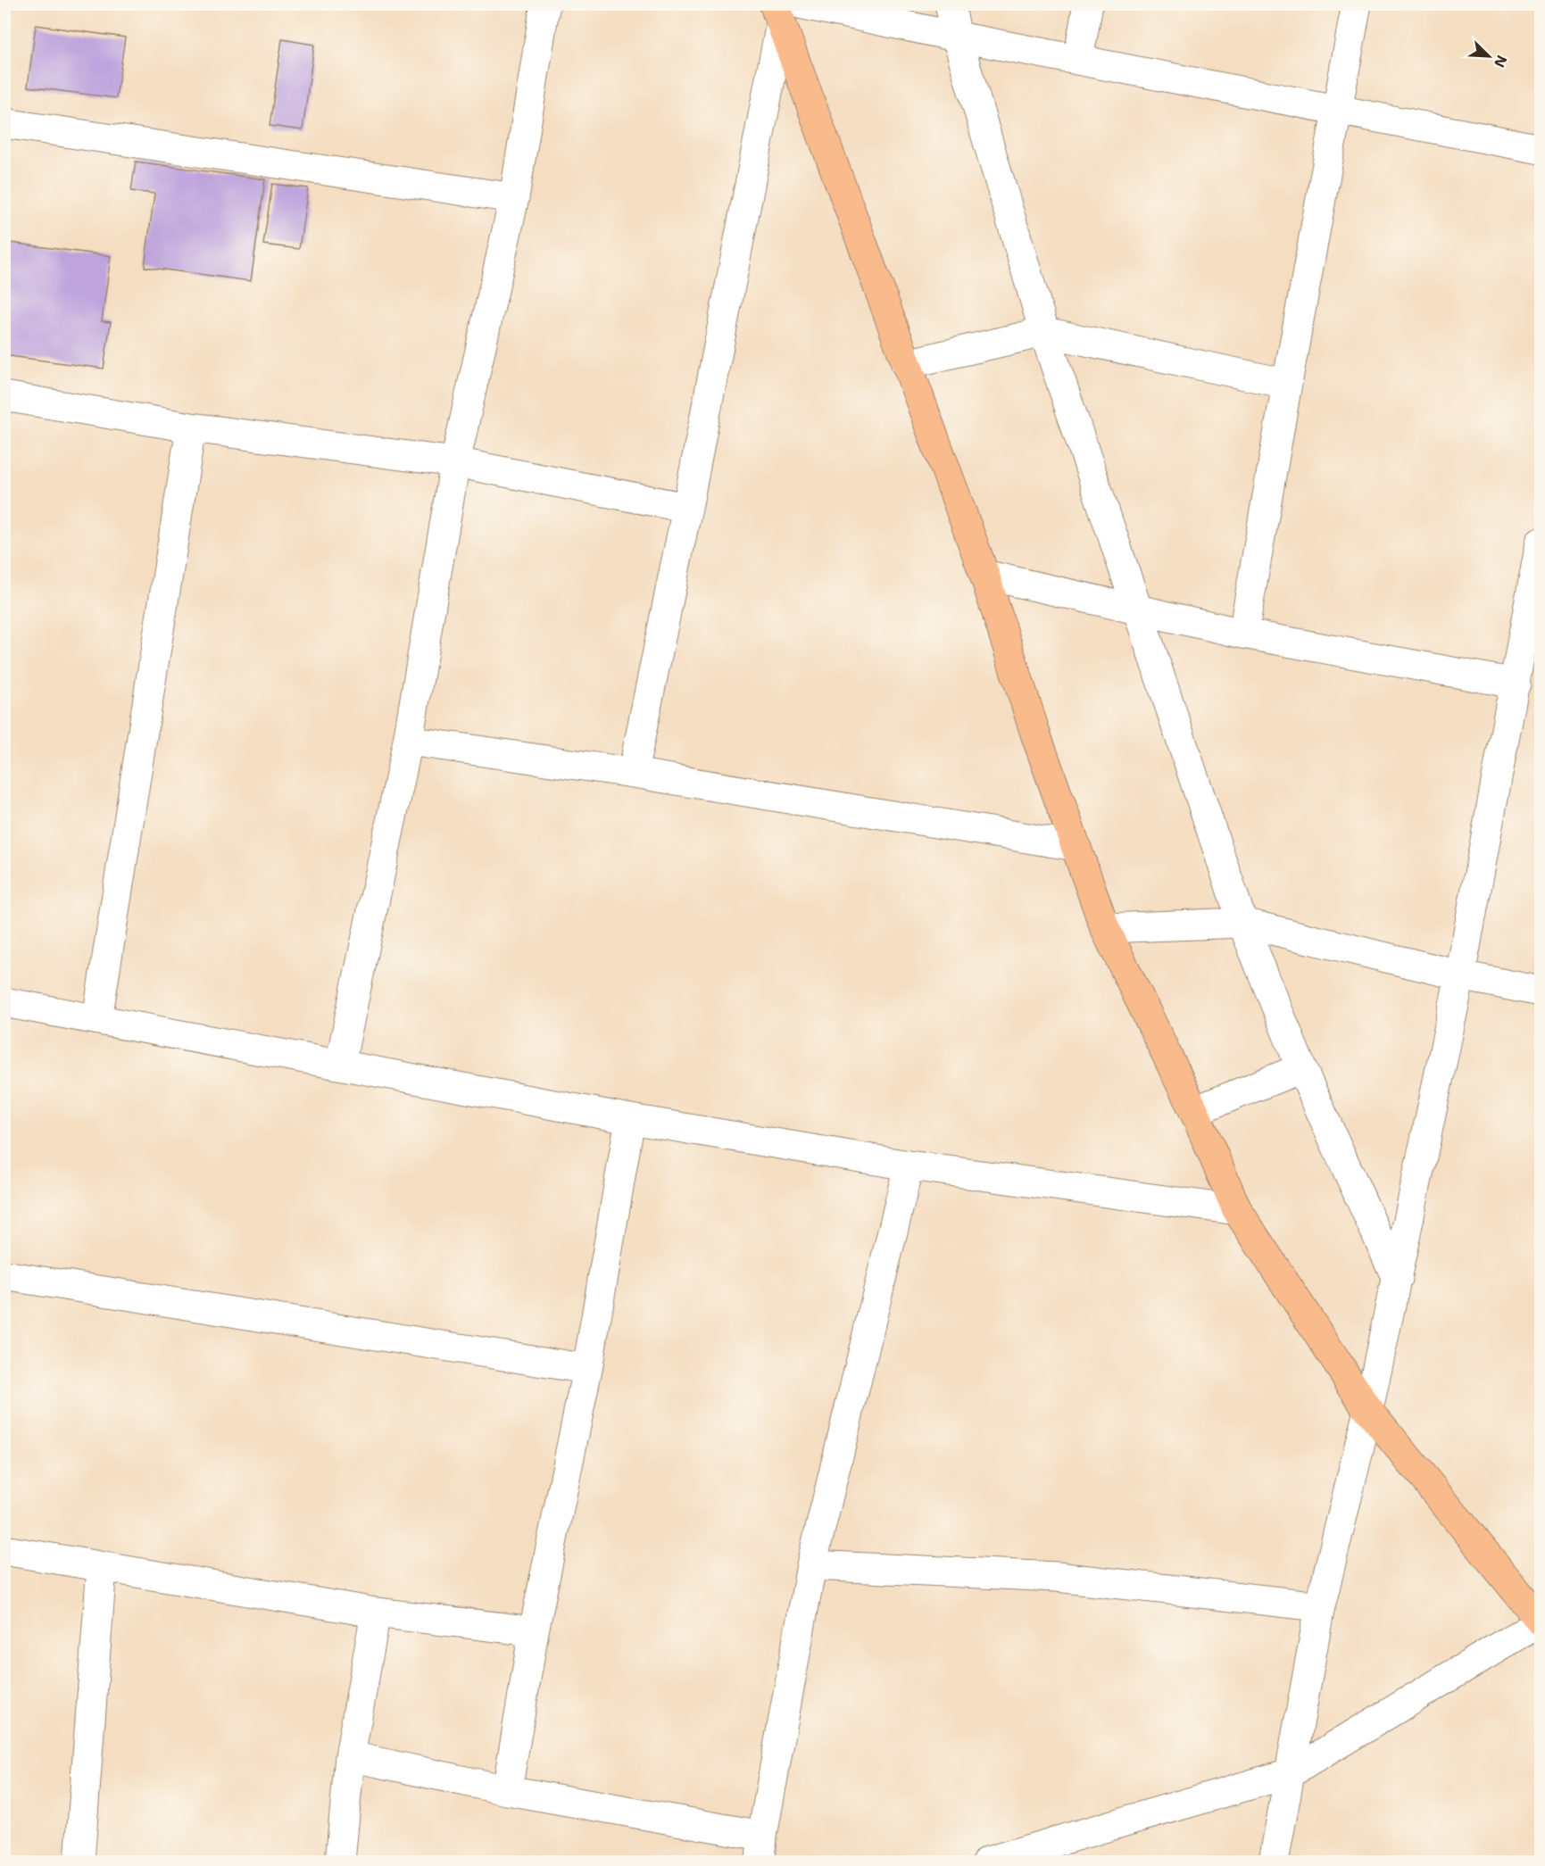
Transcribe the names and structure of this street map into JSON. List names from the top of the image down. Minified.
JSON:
{"north":"bottom right"}
